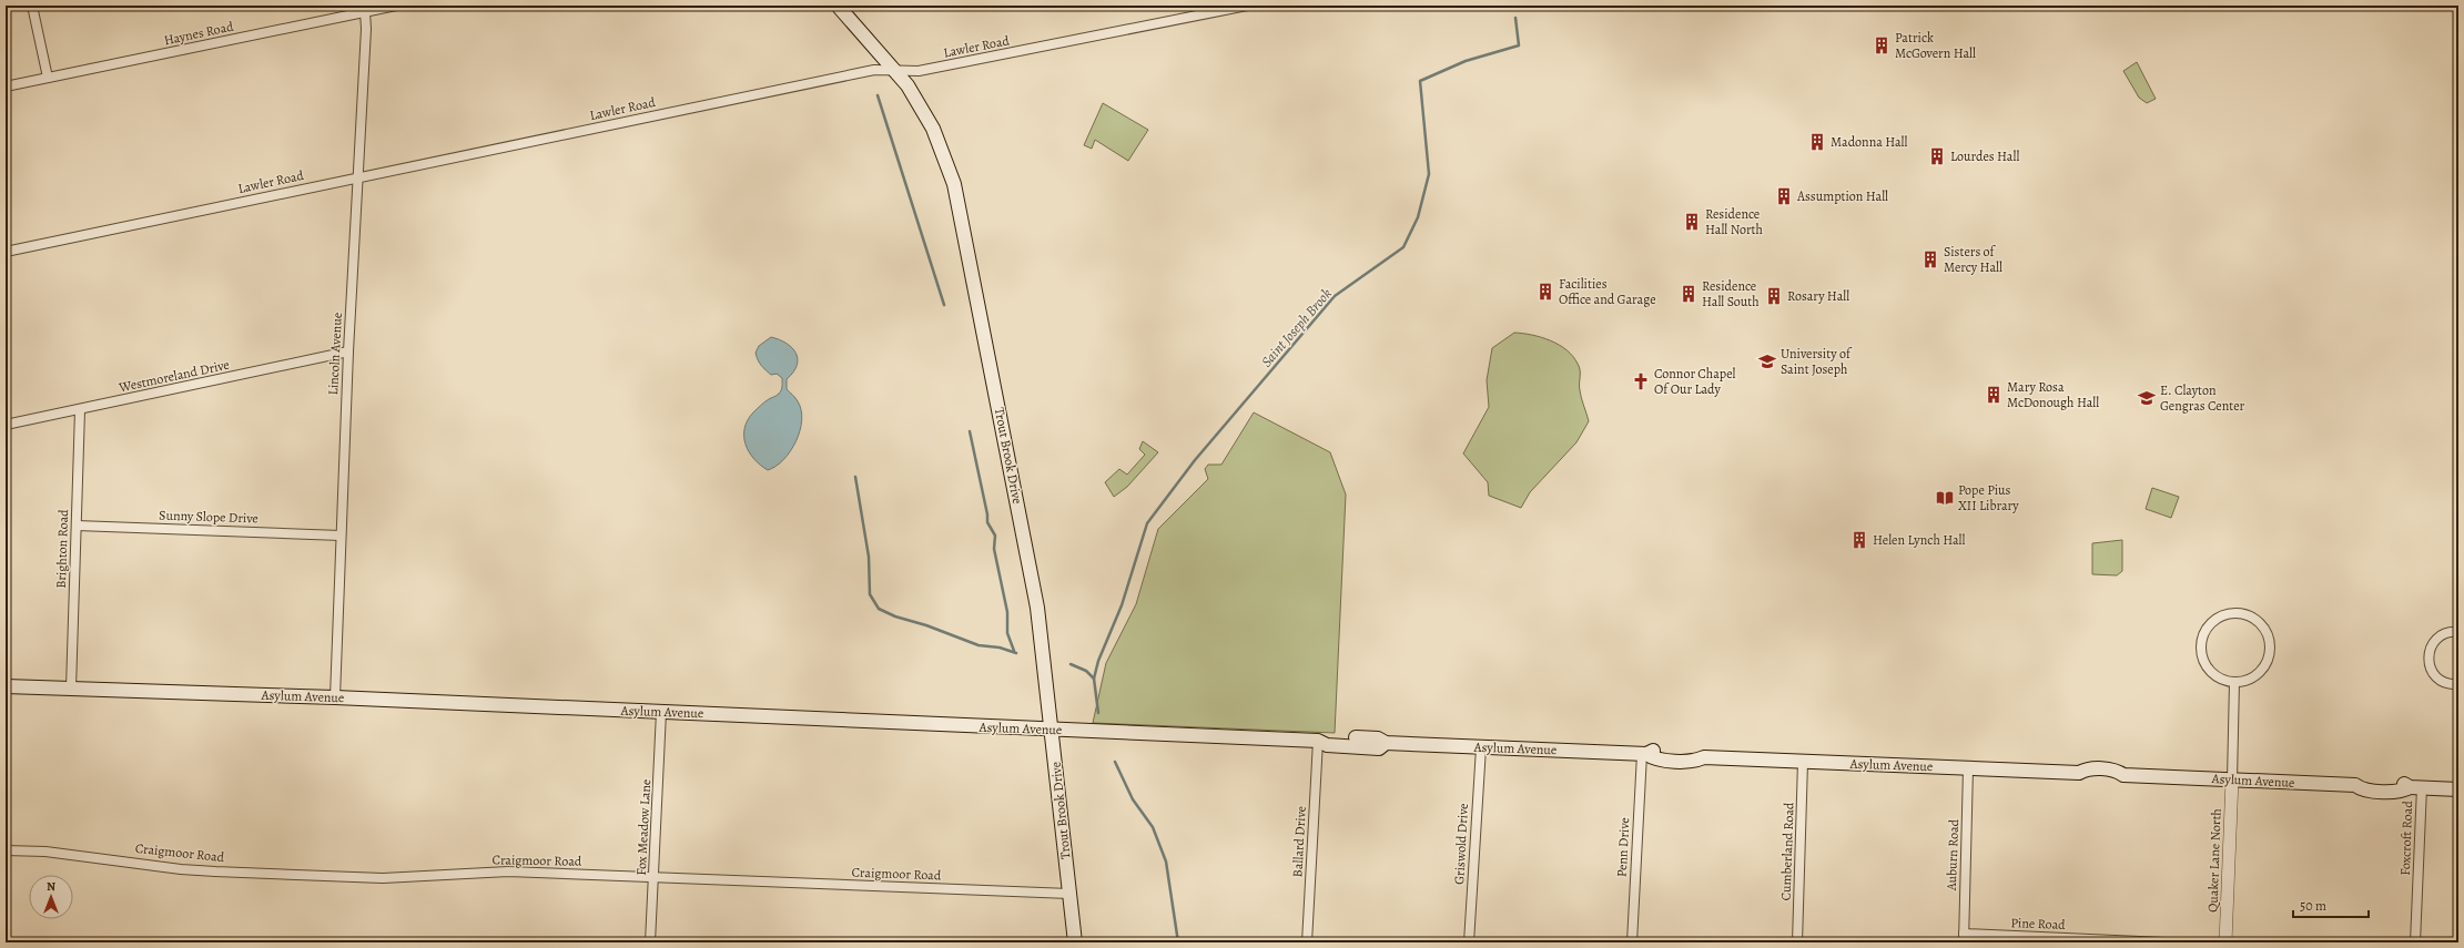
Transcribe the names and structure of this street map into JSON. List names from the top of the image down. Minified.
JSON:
{"streets":{"main road":["Trout Brook Drive","Asylum Avenue"],"street":["Haynes Road","Lawler Road","Lincoln Avenue","Westmoreland Drive","Sunny Slope Drive","Brighton Road","Fox Meadow Lane","Foxcroft Road","Ballard Drive","Griswold Drive","Penn Drive","Cumberland Road","Craigmoor Road","Auburn Road","Quaker Lane North","Pine Road"]},"crossings":[["Haynes Road","Lincoln Avenue"],["Lawler Road","Lincoln Avenue"],["Lawler Road","Trout Brook Drive"],["Lincoln Avenue","Westmoreland Drive"],["Lincoln Avenue","Sunny Slope Drive"],["Lincoln Avenue","Asylum Avenue"],["Westmoreland Drive","Brighton Road"],["Trout Brook Drive","Asylum Avenue"],["Trout Brook Drive","Craigmoor Road"],["Sunny Slope Drive","Brighton Road"],["Brighton Road","Asylum Avenue"],["Asylum Avenue","Fox Meadow Lane"],["Asylum Avenue","Foxcroft Road"],["Asylum Avenue","Ballard Drive"],["Asylum Avenue","Griswold Drive"],["Asylum Avenue","Penn Drive"],["Asylum Avenue","Cumberland Road"],["Asylum Avenue","Auburn Road"],["Asylum Avenue","Quaker Lane North"],["Fox Meadow Lane","Craigmoor Road"],["Auburn Road","Pine Road"]],"water":["Saint Joseph Brook"],"places":{"building":["Patrick McGovern Hall","Madonna Hall","Lourdes Hall","Assumption Hall","Residence Hall North","Sisters of Mercy Hall","Facilities Office and Garage","Residence Hall South","Rosary Hall","Mary Rosa McDonough Hall","Helen Lynch Hall"],"school or university":["University of Saint Joseph","E. Clayton Gengras Center"],"church":["Connor Chapel Of Our Lady"],"library":["Pope Pius XII Library"]},"scale_bar":"50 m","north":"top"}
